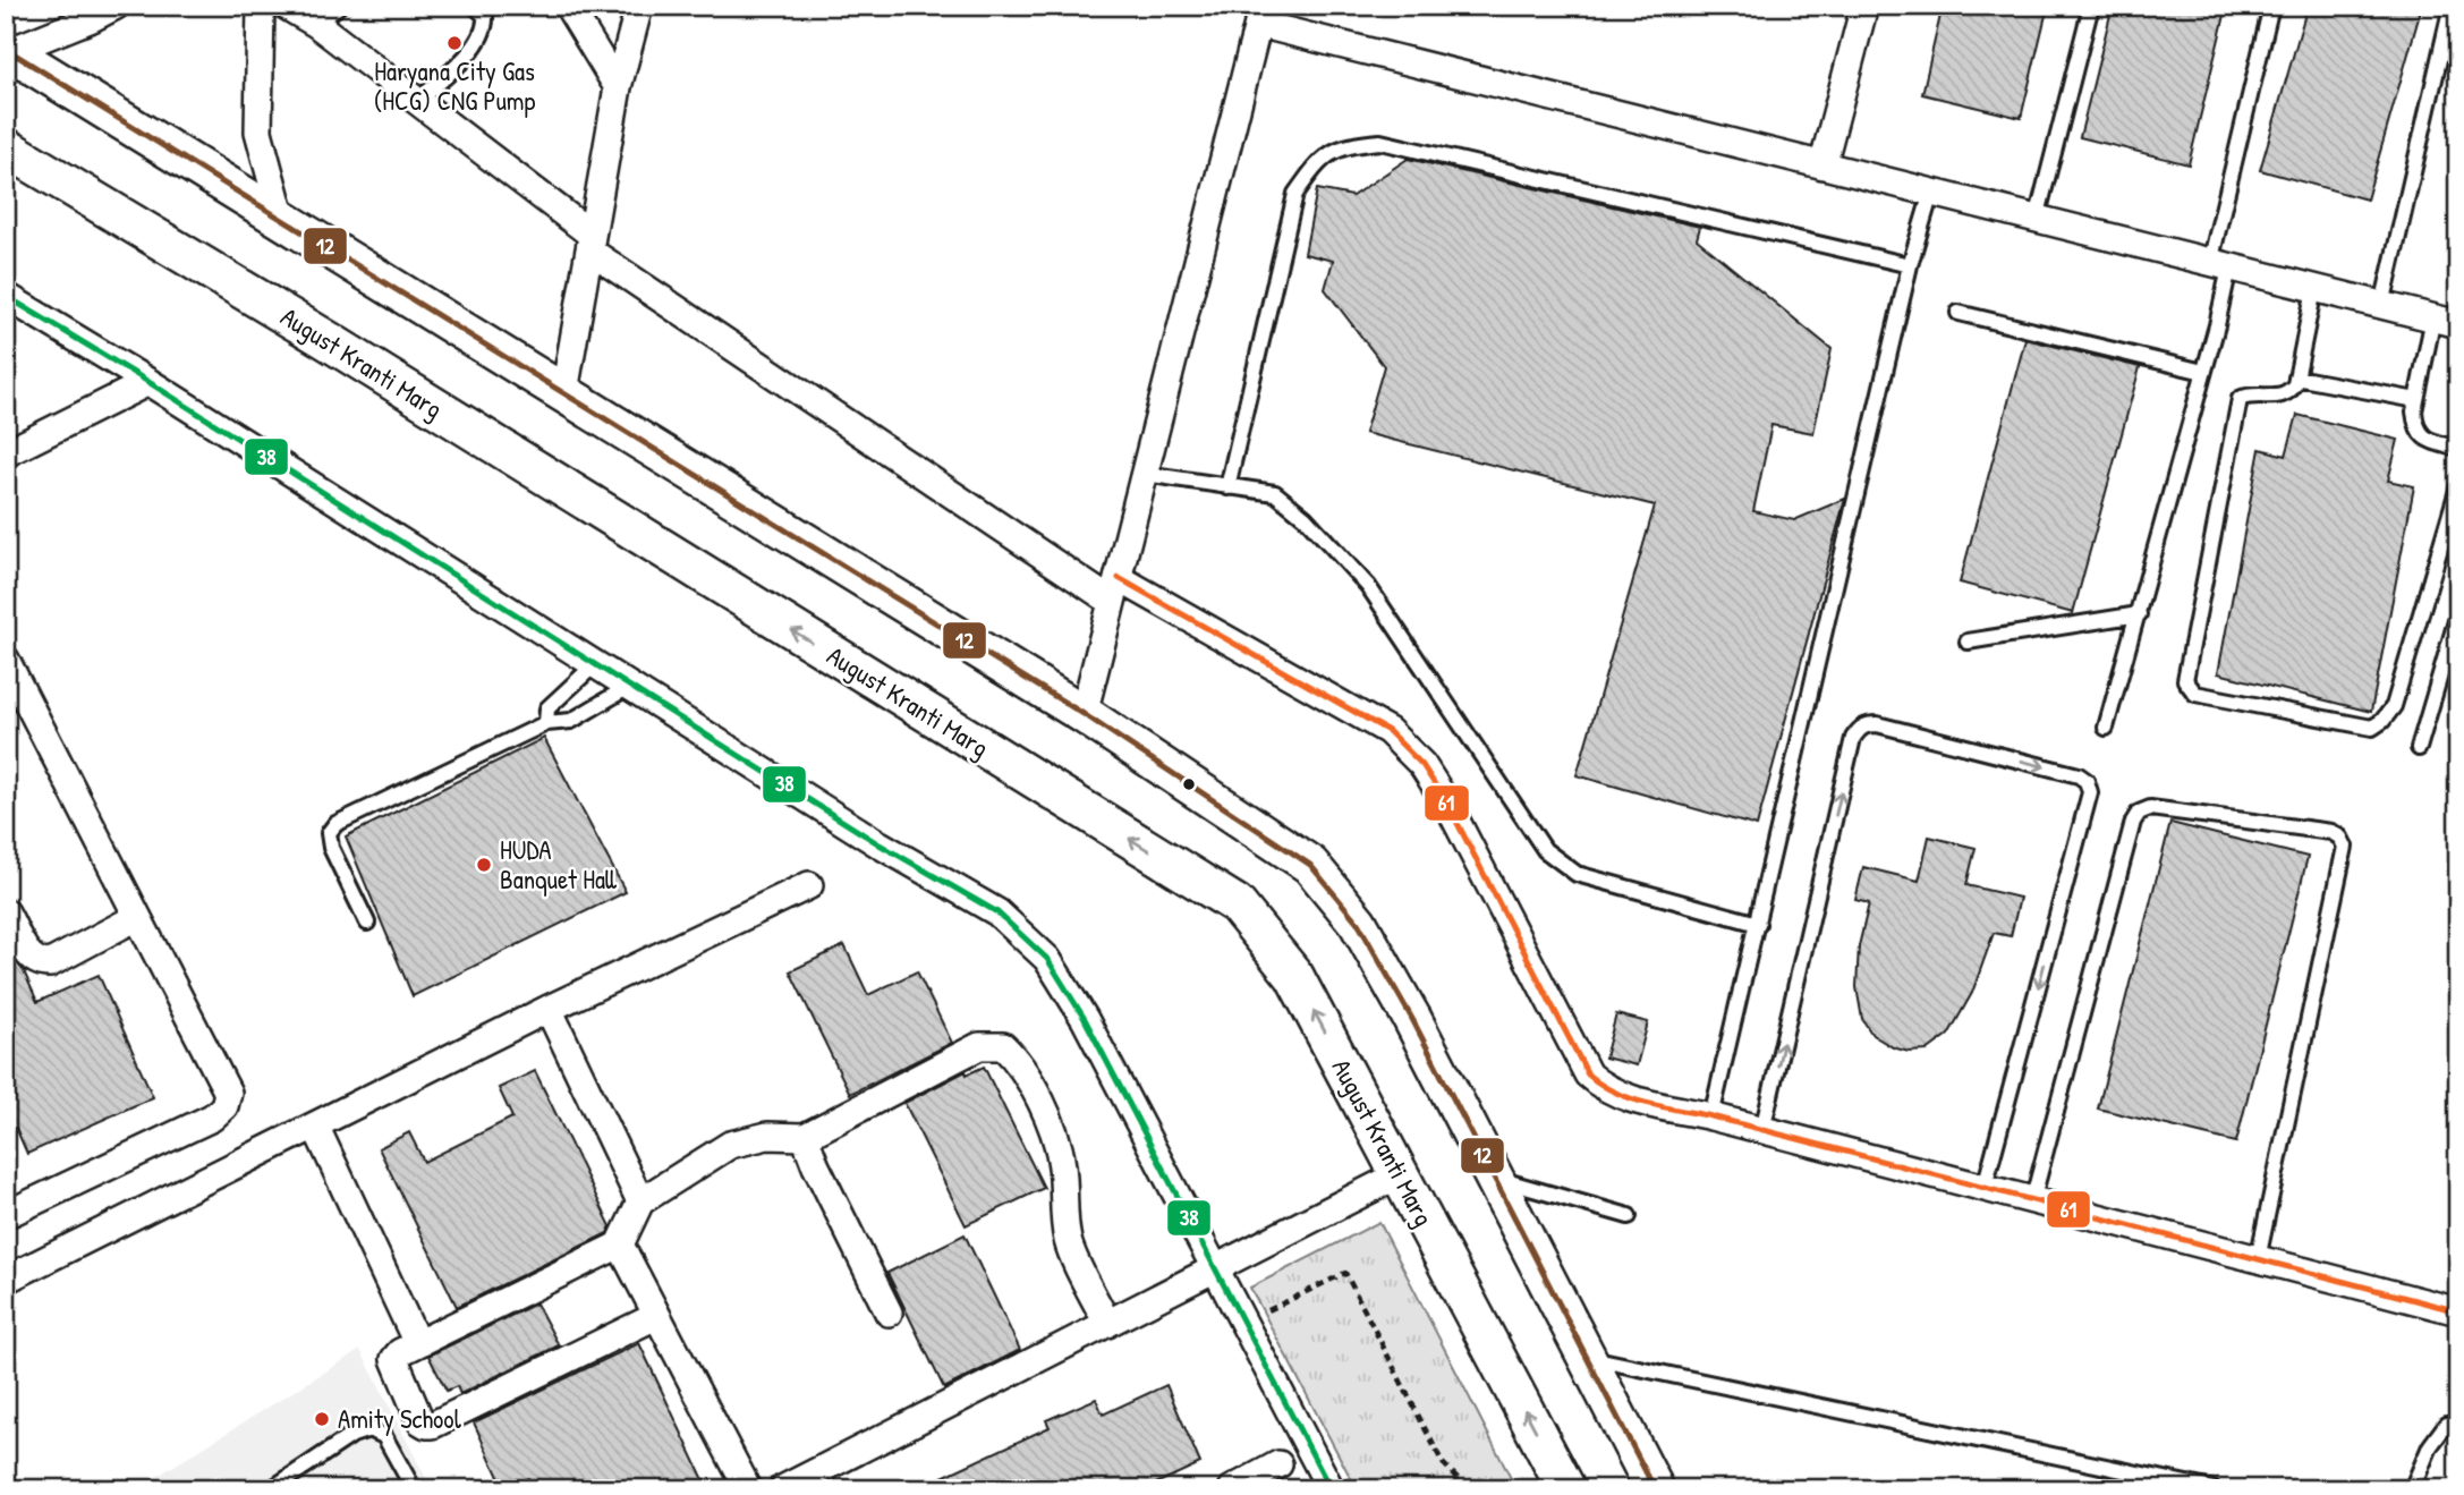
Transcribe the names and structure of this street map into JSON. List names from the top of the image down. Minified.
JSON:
{"streets":{"main road":["August Kranti Marg"]},"places":["Haryana City Gas (HCG) CNG Pump","HUDA Banquet Hall","Amity School"],"lines":["transit line 12","transit line 38","transit line 61"]}
